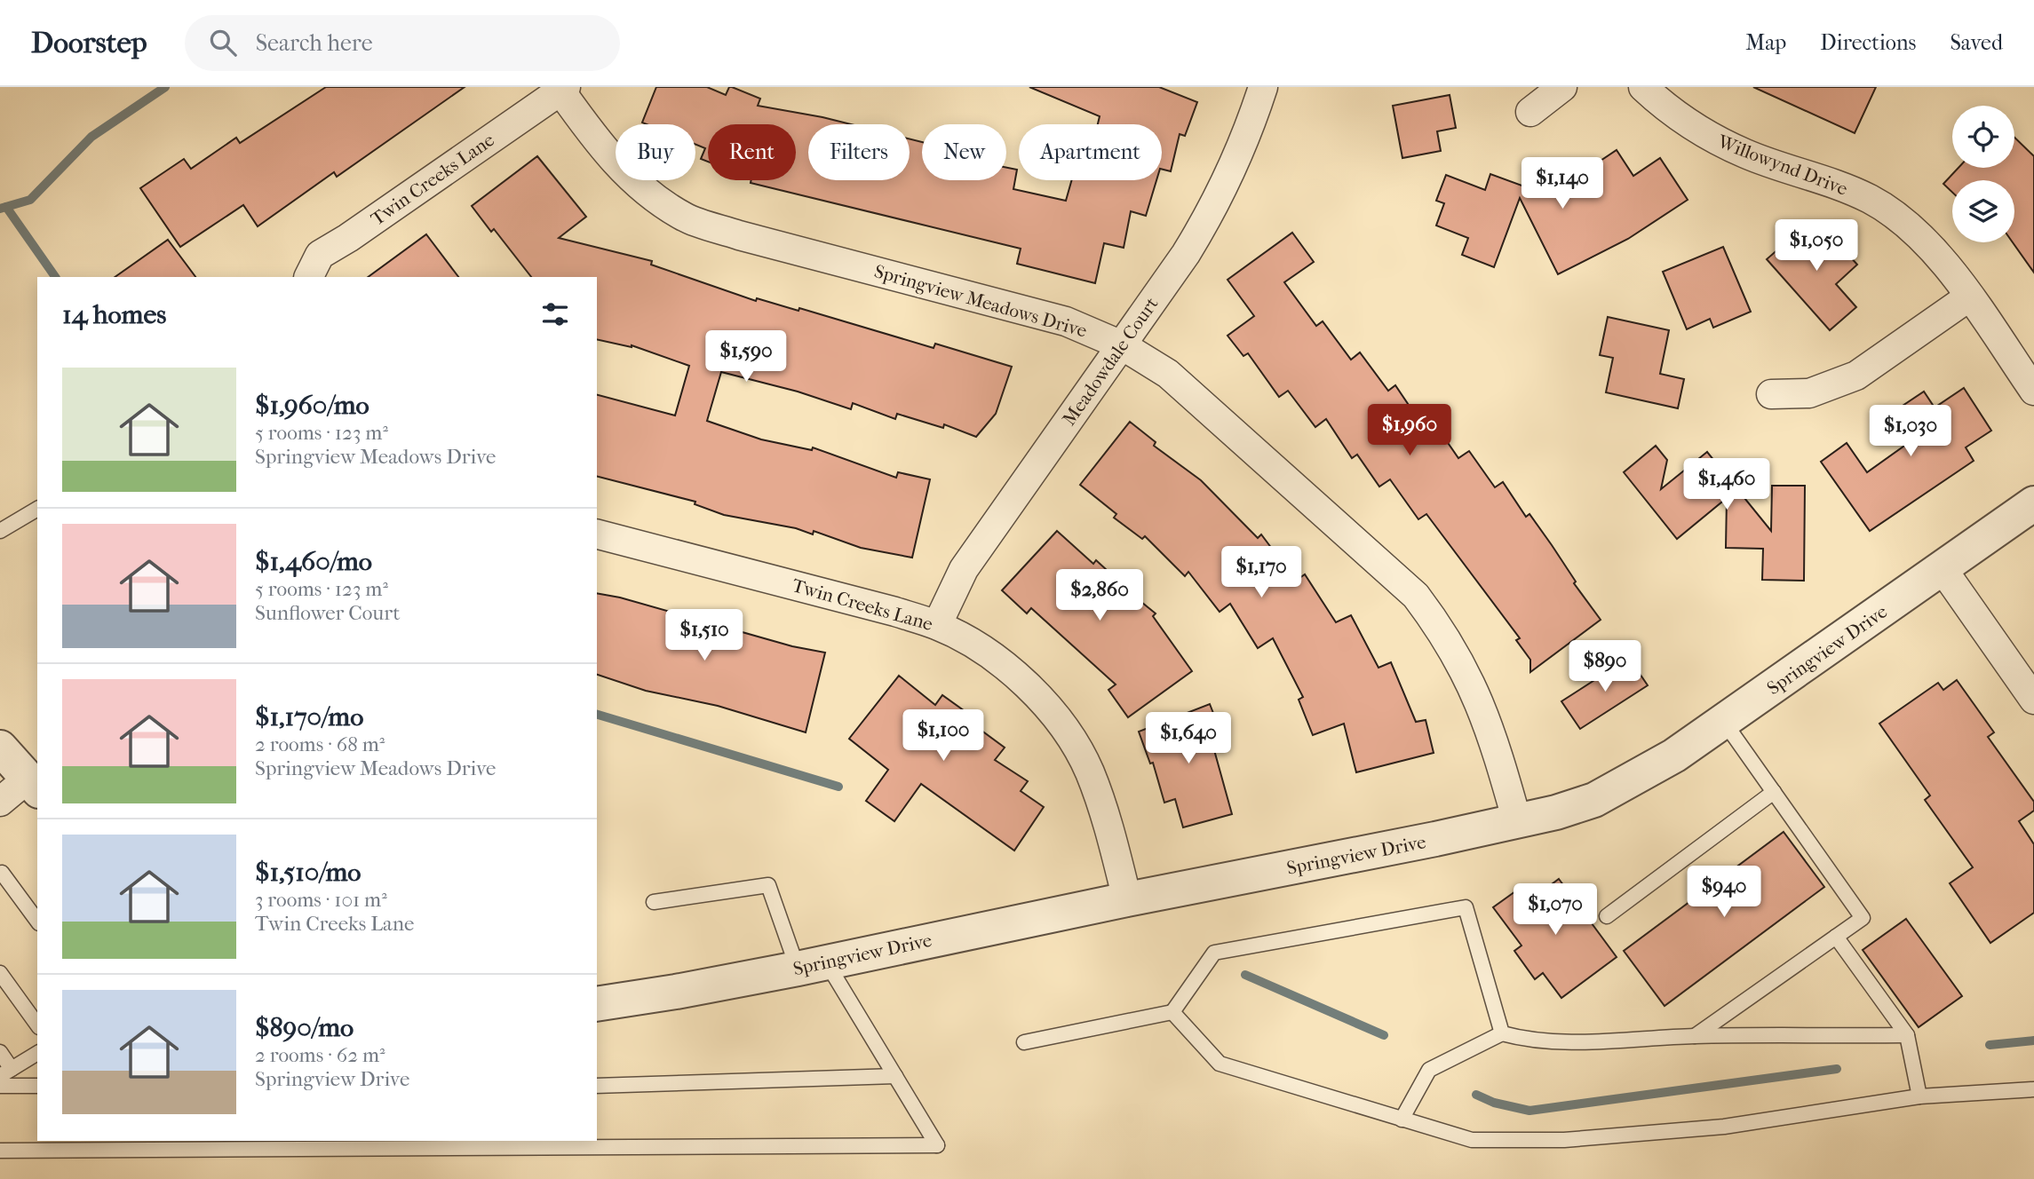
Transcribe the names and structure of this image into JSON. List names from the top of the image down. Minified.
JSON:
{"streets":{"street":["Willowynd Drive","Twin Creeks Lane","Springview Meadows Drive","Meadowdale Court","Springview Drive"]},"crossings":[["Twin Creeks Lane","Springview Meadows Drive"],["Twin Creeks Lane","Meadowdale Court"],["Twin Creeks Lane","Springview Drive"],["Springview Meadows Drive","Meadowdale Court"],["Springview Meadows Drive","Springview Drive"]],"page":{"header":"Doorstep","search":"Search here","nav":["Map","Directions","Saved"],"chip":["Buy","Rent","Filters","New","Apartment"],"price":["$1,140","$1,050","$1,590","$1,960","$1,030","$1,460","$1,170","$2,860","$1,510","$890","$1,100","$1,640","$940","$1,070"],"heading":"14 homes","list":[{"name":"$1,960/mo","note":"5 rooms · 123 m² · Springview Meadows Drive"},{"name":"$1,460/mo","note":"5 rooms · 123 m² · Sunflower Court"},{"name":"$1,170/mo","note":"2 rooms · 68 m² · Springview Meadows Drive"},{"name":"$1,510/mo","note":"3 rooms · 101 m² · Twin Creeks Lane"},{"name":"$890/mo","note":"2 rooms · 62 m² · Springview Drive"}]}}
